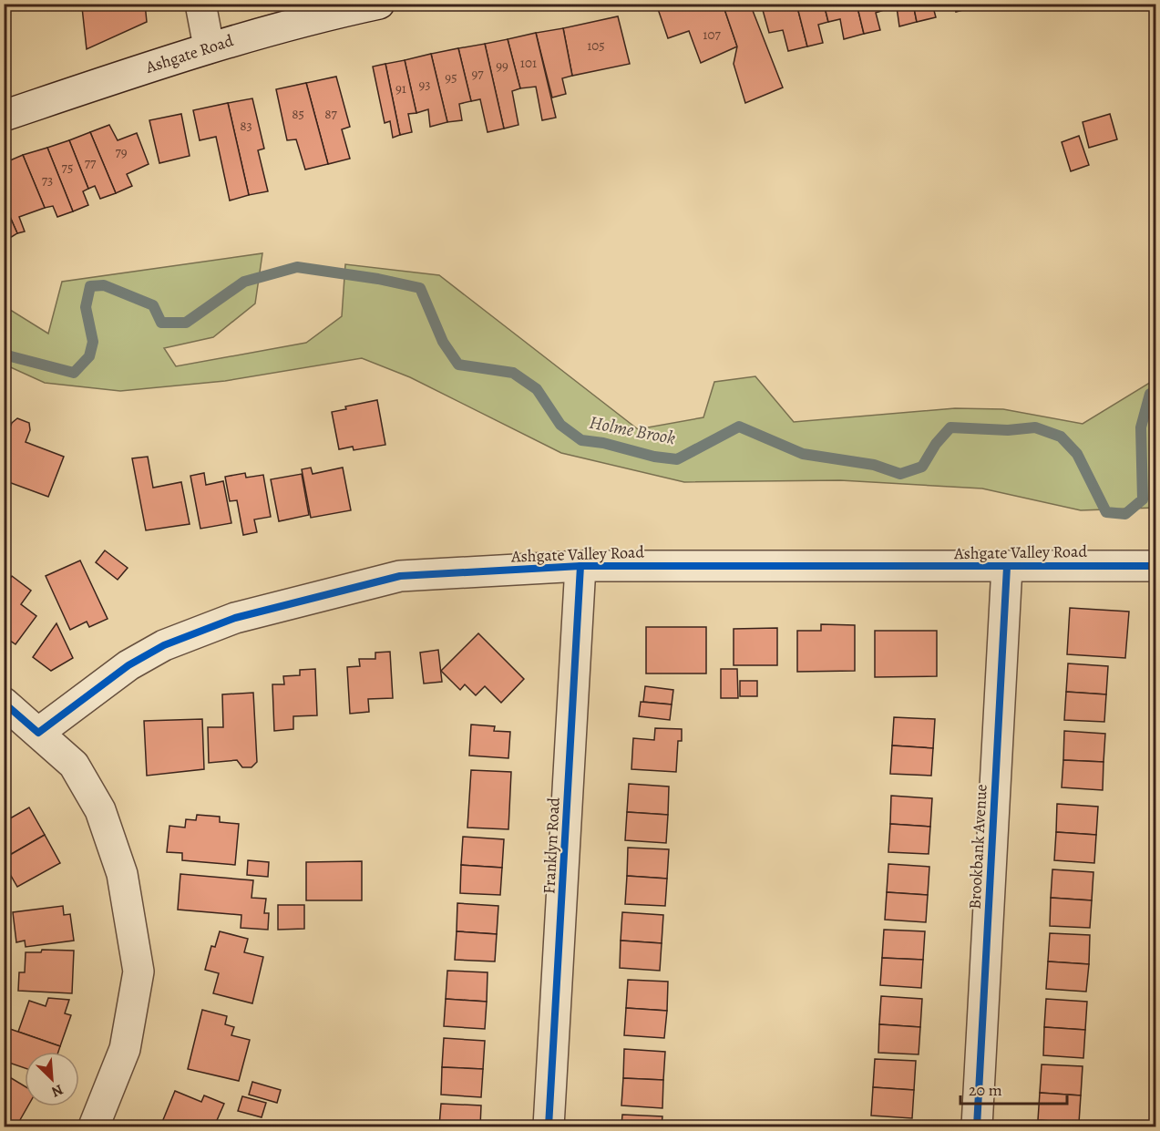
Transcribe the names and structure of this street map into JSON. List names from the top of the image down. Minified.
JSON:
{"streets":{"street":["Ashgate Road","Ashgate Valley Road","Franklyn Road","Brookbank Avenue"]},"crossings":[["Ashgate Valley Road","Franklyn Road"],["Ashgate Valley Road","Brookbank Avenue"]],"water":["Holme Brook"],"house_numbers":["107","105","101","99","97","95","93","91","85","87","83","79","77","75","73"],"scale_bar":"20 m","north":"bottom right"}
